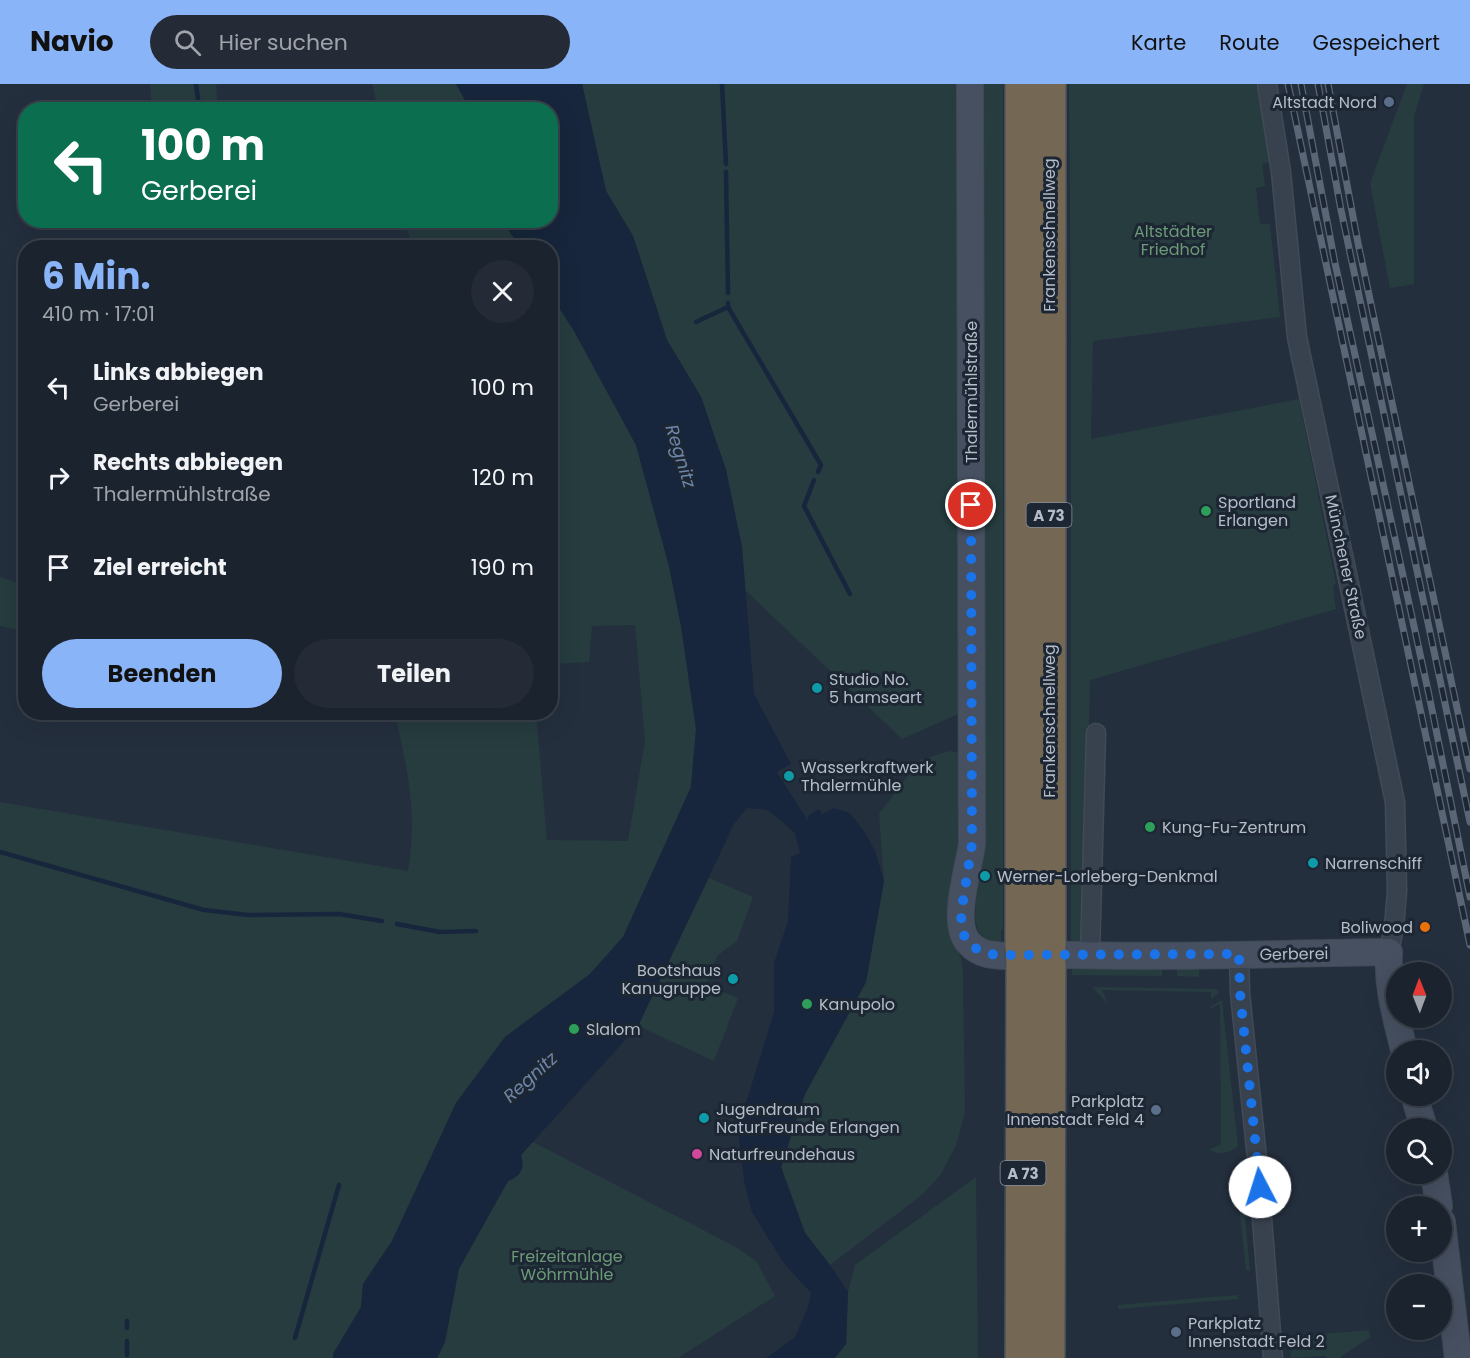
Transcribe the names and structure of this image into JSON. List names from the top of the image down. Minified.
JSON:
{"streets":{"highway":["Frankenschnellweg","A 73"],"main road":["Thalermühlstraße","Münchener Straße","Gerberei"]},"crossings":[["Thalermühlstraße","Gerberei"],["Münchener Straße","Gerberei"]],"water":["Regnitz"],"parks":["Altstädter Friedhof","Freizeitanlage Wöhrmühle"],"places":["Altstadt Nord","Sportland Erlangen","Studio No. 5 hamseart","Wasserkraftwerk Thalermühle","Kung-Fu-Zentrum","Narrenschiff","Werner-Lorleberg-Denkmal","Boliwood","Bootshaus Kanugruppe","Kanupolo","Slalom","Parkplatz Innenstadt Feld 4","Jugendraum NaturFreunde Erlangen","Naturfreundehaus","Parkplatz Innenstadt Feld 2"],"north":"top","page":{"header":"Navio","search":"Hier suchen","nav":["Karte","Route","Gespeichert"],"turn":["100 m","Gerberei"],"heading":["6 Min.","410 m · 17:01"],"list":[{"name":"Links abbiegen","note":"Gerberei","value":"100 m"},{"name":"Rechts abbiegen","note":"Thalermühlstraße","value":"120 m"},{"name":"Ziel erreicht","value":"190 m"}],"buttons":["Beenden","Teilen"],"map_buttons":["+","−"]}}
